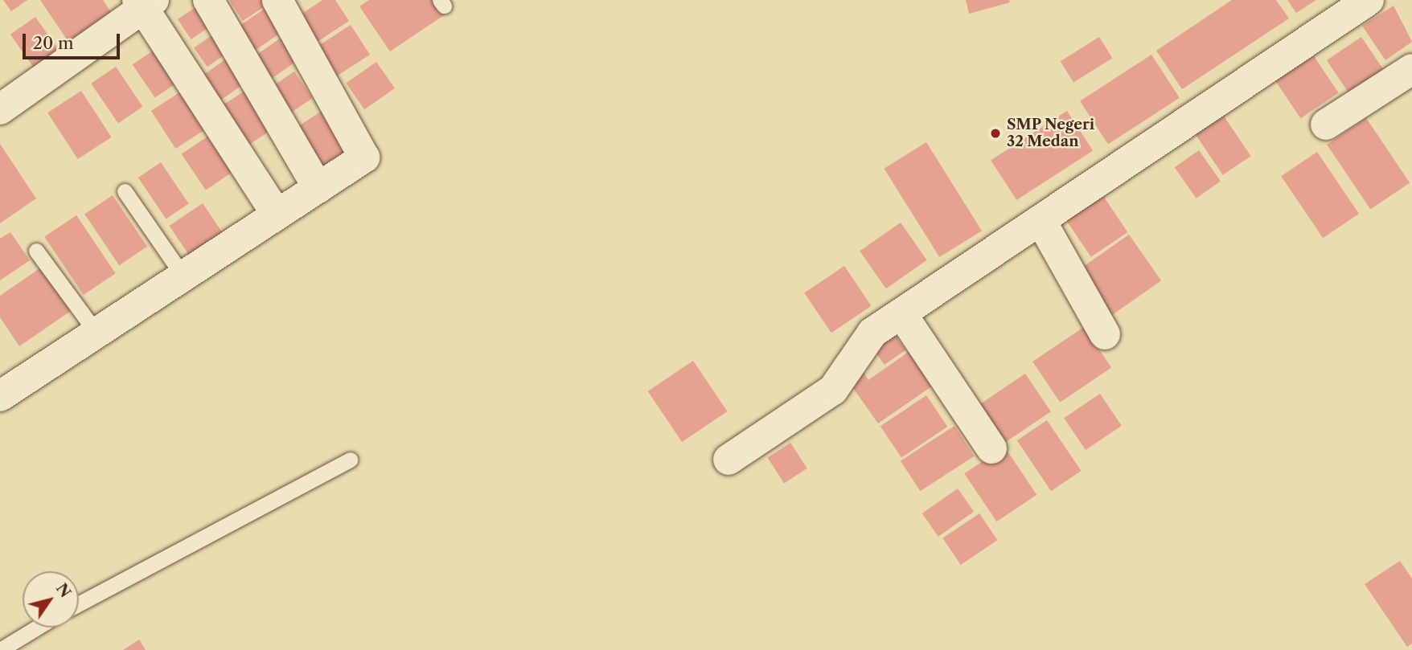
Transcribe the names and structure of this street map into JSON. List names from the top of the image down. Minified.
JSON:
{"places":["SMP Negeri 32 Medan"],"scale_bar":"20 m","north":"top right"}
